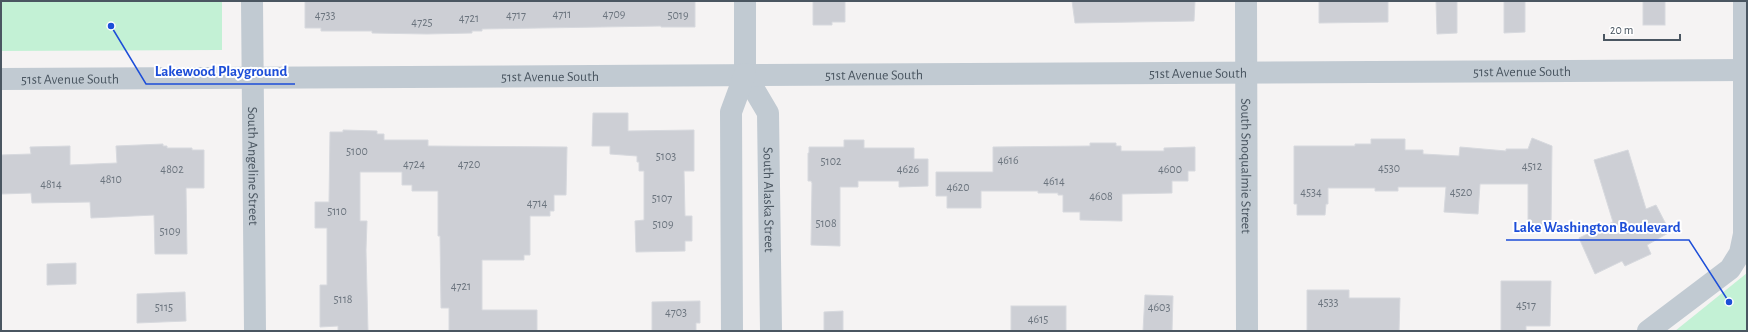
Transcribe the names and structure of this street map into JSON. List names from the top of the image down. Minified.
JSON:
{"streets":{"street":["51st Avenue South","South Angeline Street","South Snoqualmie Street","South Alaska Street"]},"crossings":[["51st Avenue South","South Angeline Street"],["51st Avenue South","South Snoqualmie Street"],["51st Avenue South","South Alaska Street"]],"places":["Lakewood Playground","Lake Washington Boulevard"],"house_numbers":["4711","4709","4733","4717","5019","4721","4725","5100","5103","4616","5102","4724","4720","4512","4530","4802","4626","4600","4810","4614","4814","4620","4534","4520","4608","5107","4714","5110","5108","5109","5109","4721","5118","4533","4517","5115","4603","4703","4615"],"scale_bar":"20 m"}
